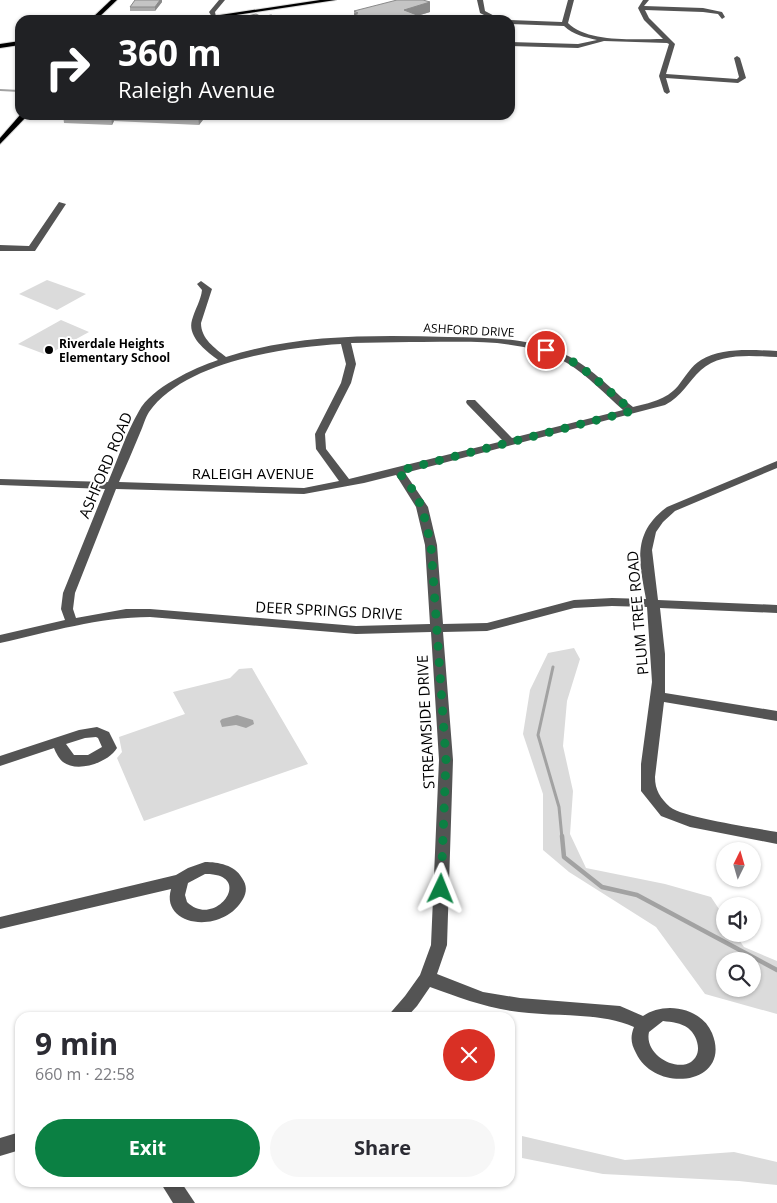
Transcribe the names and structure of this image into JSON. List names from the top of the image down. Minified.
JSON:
{"streets":{"street":["ASHFORD DRIVE","ASHFORD ROAD","RALEIGH AVENUE","DEER SPRINGS DRIVE","PLUM TREE ROAD","STREAMSIDE DRIVE"]},"crossings":[["ASHFORD DRIVE","ASHFORD ROAD"],["ASHFORD DRIVE","RALEIGH AVENUE"],["ASHFORD ROAD","RALEIGH AVENUE"],["ASHFORD ROAD","DEER SPRINGS DRIVE"],["RALEIGH AVENUE","STREAMSIDE DRIVE"],["DEER SPRINGS DRIVE","PLUM TREE ROAD"],["DEER SPRINGS DRIVE","STREAMSIDE DRIVE"]],"places":["Riverdale Heights Elementary School"],"north":"top","page":{"turn":["360 m","Raleigh Avenue"],"heading":["9 min","660 m · 22:58"],"buttons":["Exit","Share"]}}
